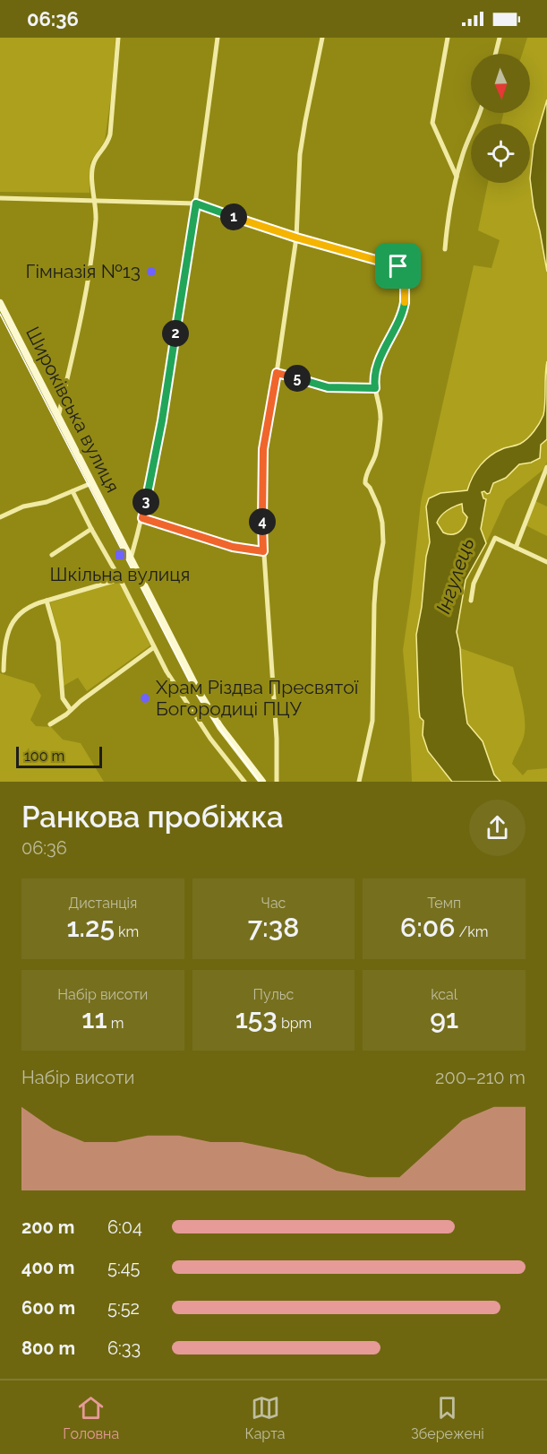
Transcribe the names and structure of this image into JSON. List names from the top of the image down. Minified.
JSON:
{"streets":{"main road":["Широківська вулиця"]},"water":["Інгулець"],"places":{"other":["Гімназія №13","Храм Різдва Пресвятої Богородиці ПЦУ"],"transit":["Шкільна вулиця"]},"scale_bar":"100 m","north":"bottom","page":{"status":"06:36","pins":["1","2","5","3","4"],"scale":"100 m","heading":["Ранкова пробіжка","06:36"],"stats":[["Дистанція","1.25 km"],["Час","7:38"],["Темп","6:06 /km"],["Набір висоти","11 m"],["Пульс","153 bpm"],["kcal","91"]],"chart":["Набір висоти","200–210 m"],"list":[{"name":"200 m","note":"6:04"},{"name":"400 m","note":"5:45"},{"name":"600 m","note":"5:52"},{"name":"800 m","note":"6:33"}],"tabs":["Головна","Карта","Збережені"]}}
